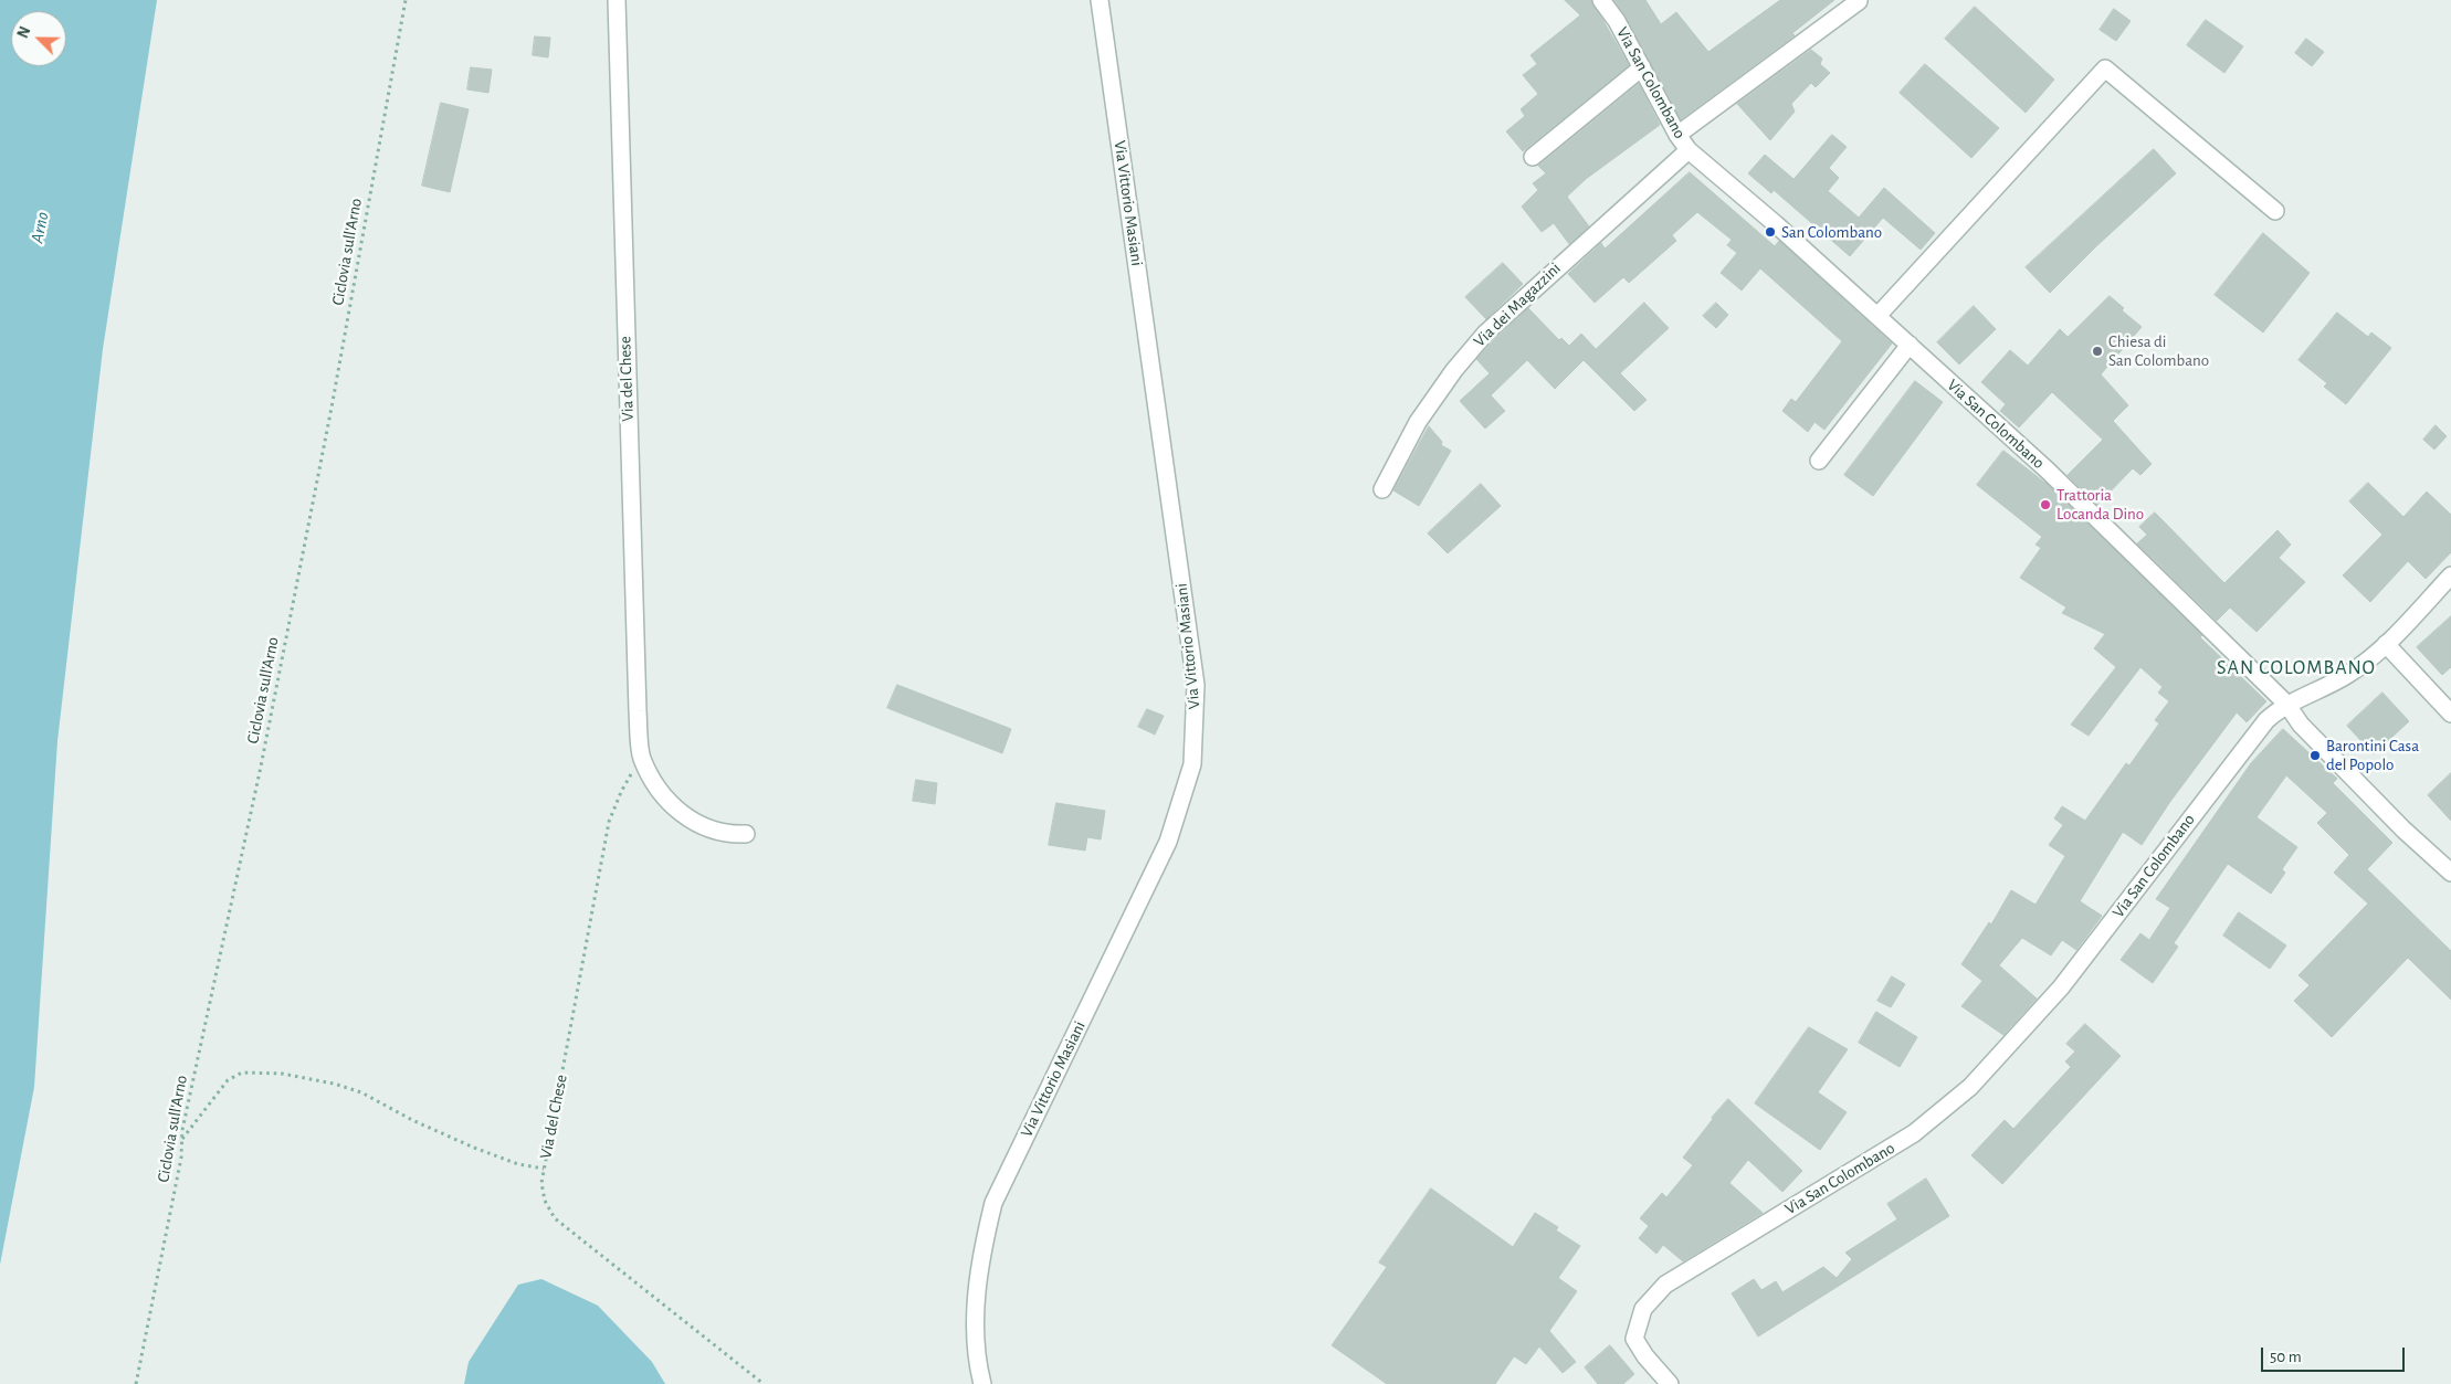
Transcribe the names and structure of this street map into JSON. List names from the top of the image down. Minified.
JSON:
{"streets":{"street":["Via San Colombano","Via Vittorio Masiani","Via dei Magazzini","Via del Chese"],"path":["Ciclovia sull'Arno"]},"crossings":[["Via San Colombano","Via dei Magazzini"]],"districts":["SAN COLOMBANO"],"water":["Arno"],"places":["San Colombano","Chiesa di San Colombano","Trattoria Locanda Dino","Barontini Casa del Popolo"],"scale_bar":"50 m","north":"top left"}
